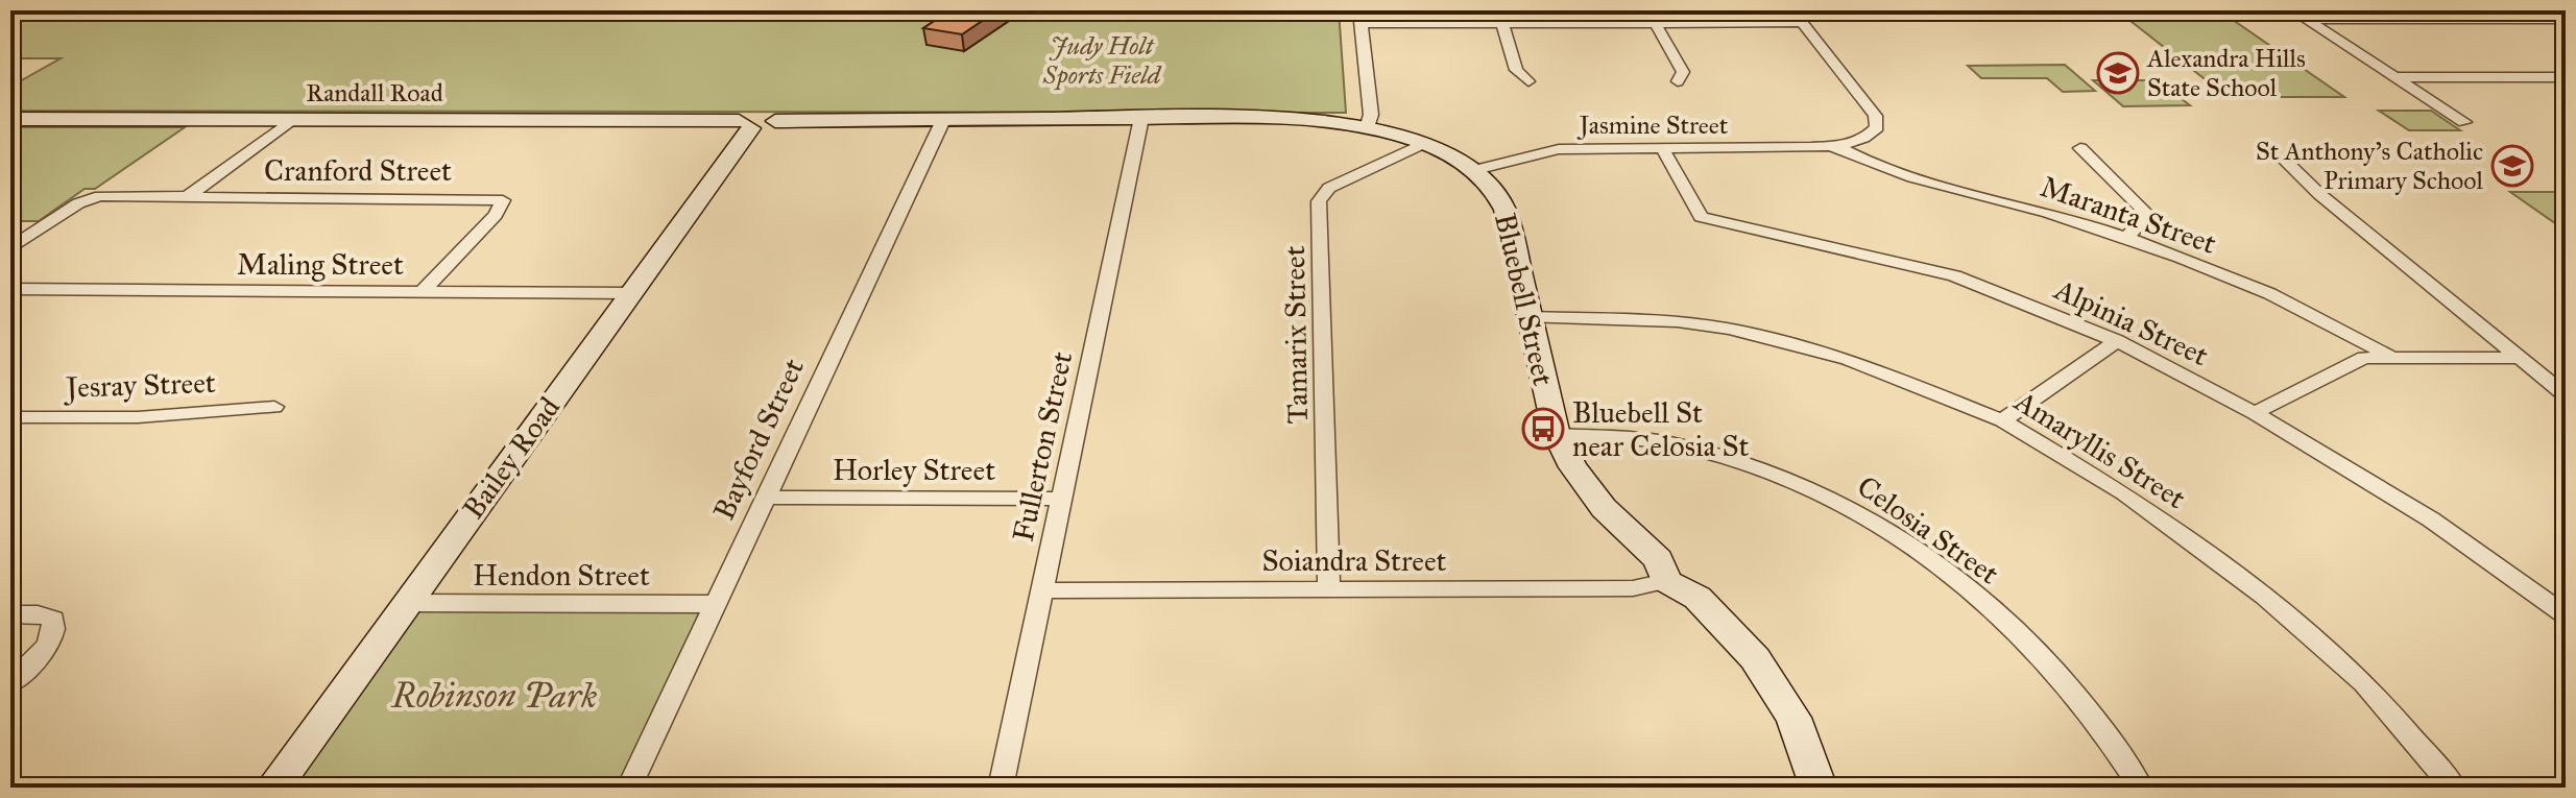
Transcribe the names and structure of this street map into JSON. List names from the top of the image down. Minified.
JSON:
{"streets":{"street":["Randall Road","Jasmine Street","Cranford Street","Maranta Street","Maling Street","Bluebell Street","Alpinia Street","Tamarix Street","Jesray Street","Bayford Street","Fullerton Street","Amaryllis Street","Bailey Road","Horley Street","Celosia Street","Soiandra Street","Hendon Street"]},"crossings":[["Randall Road","Bluebell Street"],["Randall Road","Bayford Street"],["Randall Road","Fullerton Street"],["Randall Road","Bailey Road"],["Jasmine Street","Maranta Street"],["Jasmine Street","Bluebell Street"],["Jasmine Street","Alpinia Street"],["Cranford Street","Maling Street"],["Maling Street","Bailey Road"],["Bluebell Street","Tamarix Street"],["Bluebell Street","Amaryllis Street"],["Bluebell Street","Celosia Street"],["Bluebell Street","Soiandra Street"],["Tamarix Street","Soiandra Street"],["Bayford Street","Horley Street"],["Bayford Street","Hendon Street"],["Fullerton Street","Horley Street"],["Fullerton Street","Soiandra Street"],["Bailey Road","Hendon Street"]],"parks":["Judy Holt Sports Field","Robinson Park"],"places":{"school or university":["Alexandra Hills State School","St Anthony's Catholic Primary School"],"bus stop":["Bluebell St near Celosia St"]}}
